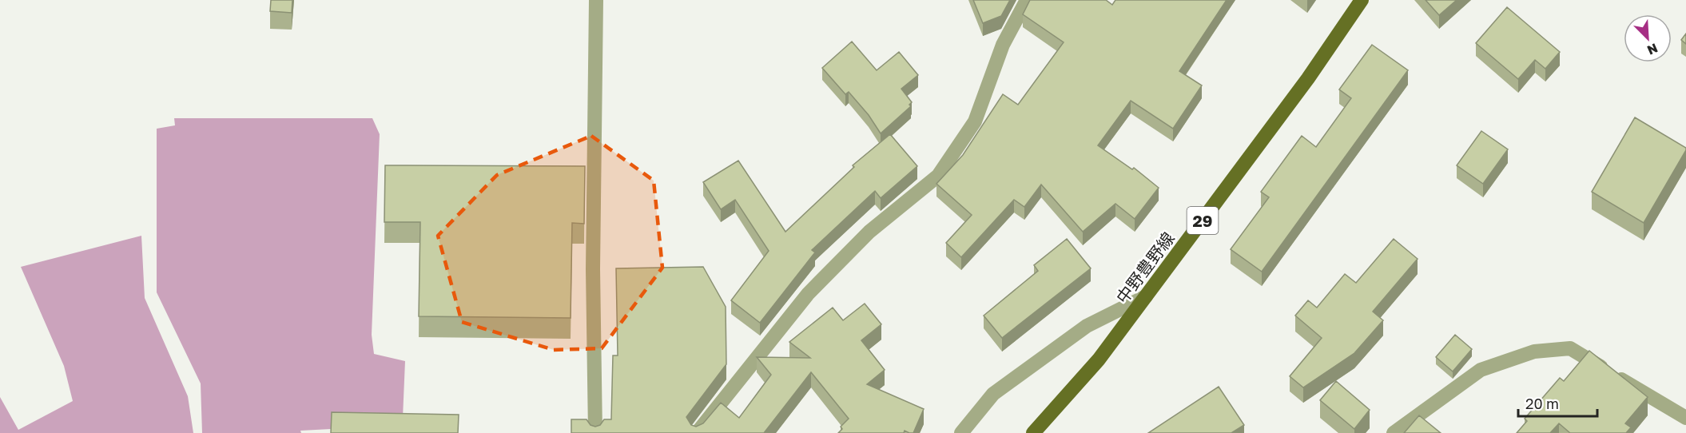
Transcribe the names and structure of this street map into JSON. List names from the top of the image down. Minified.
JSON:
{"streets":{"main road":["29","中野豊野線"]},"scale_bar":"20 m","north":"bottom right"}
